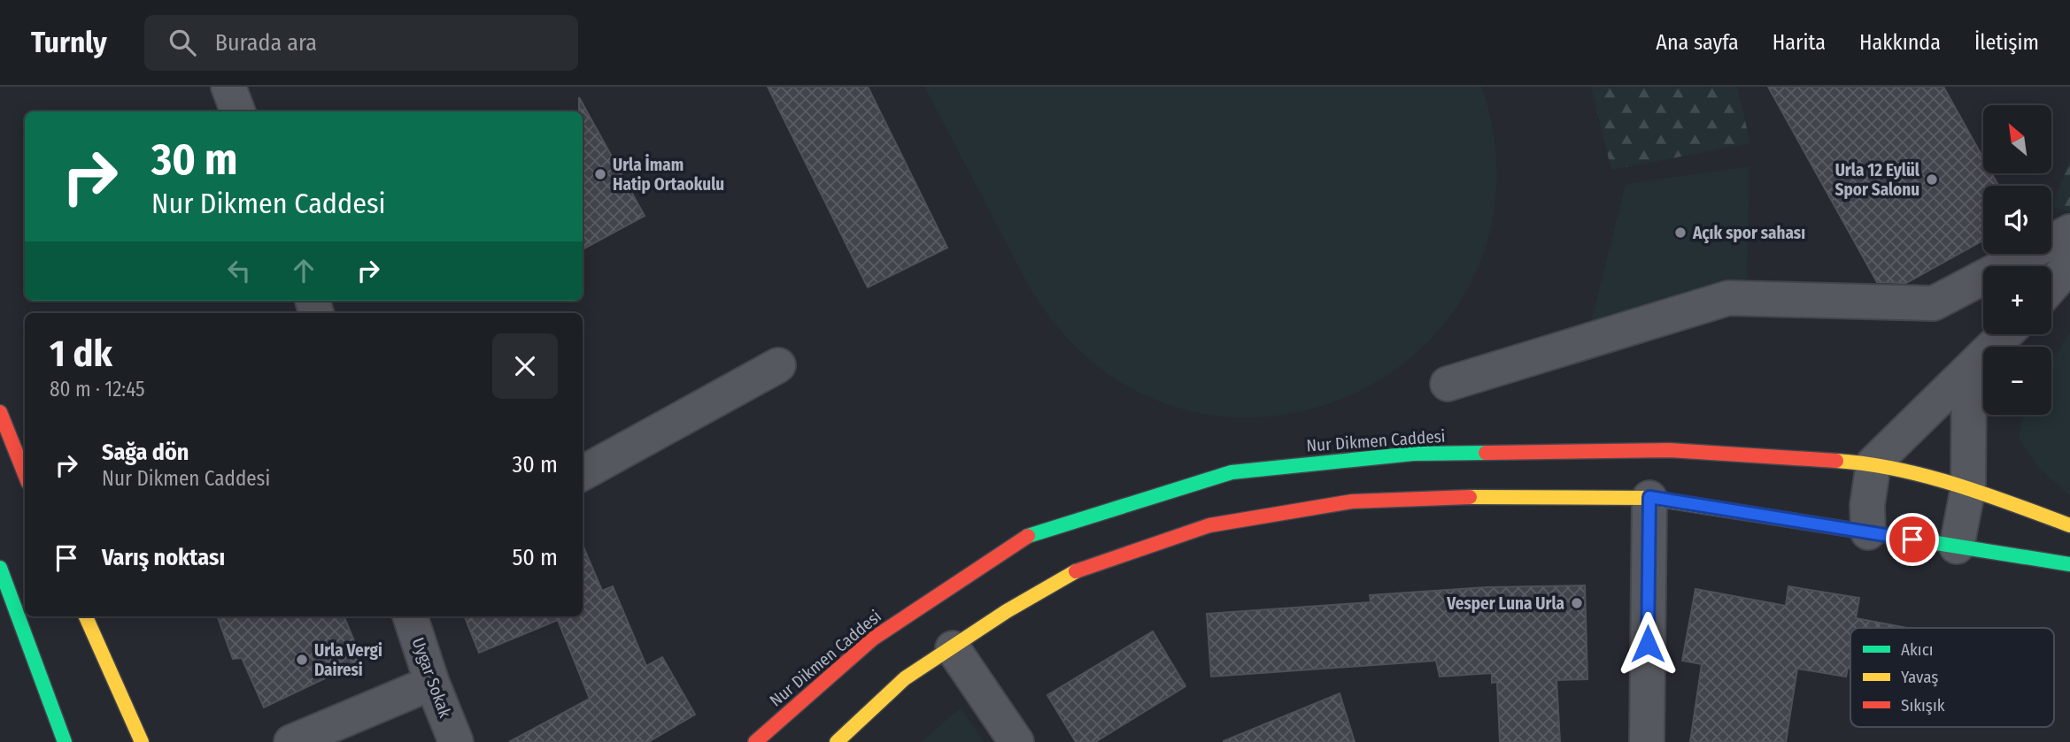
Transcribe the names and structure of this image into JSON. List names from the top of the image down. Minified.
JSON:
{"streets":{"main road":["Nur Dikmen Caddesi"],"street":["Uygar Sokak"]},"places":["Urla İmam Hatip Ortaokulu","Urla 12 Eylül Spor Salonu","Açık spor sahası","Vesper Luna Urla","Urla Vergi Dairesi"],"legend":["Akıcı","Yavaş","Sıkışık"],"north":"top left","page":{"header":"Turnly","search":"Burada ara","nav":["Ana sayfa","Harita","Hakkında","İletişim"],"map_buttons":["+","−"],"turn":["30 m","Nur Dikmen Caddesi"],"heading":["1 dk","80 m · 12:45"],"list":[{"name":"Sağa dön","note":"Nur Dikmen Caddesi","value":"30 m"},{"name":"Varış noktası","value":"50 m"}]}}
